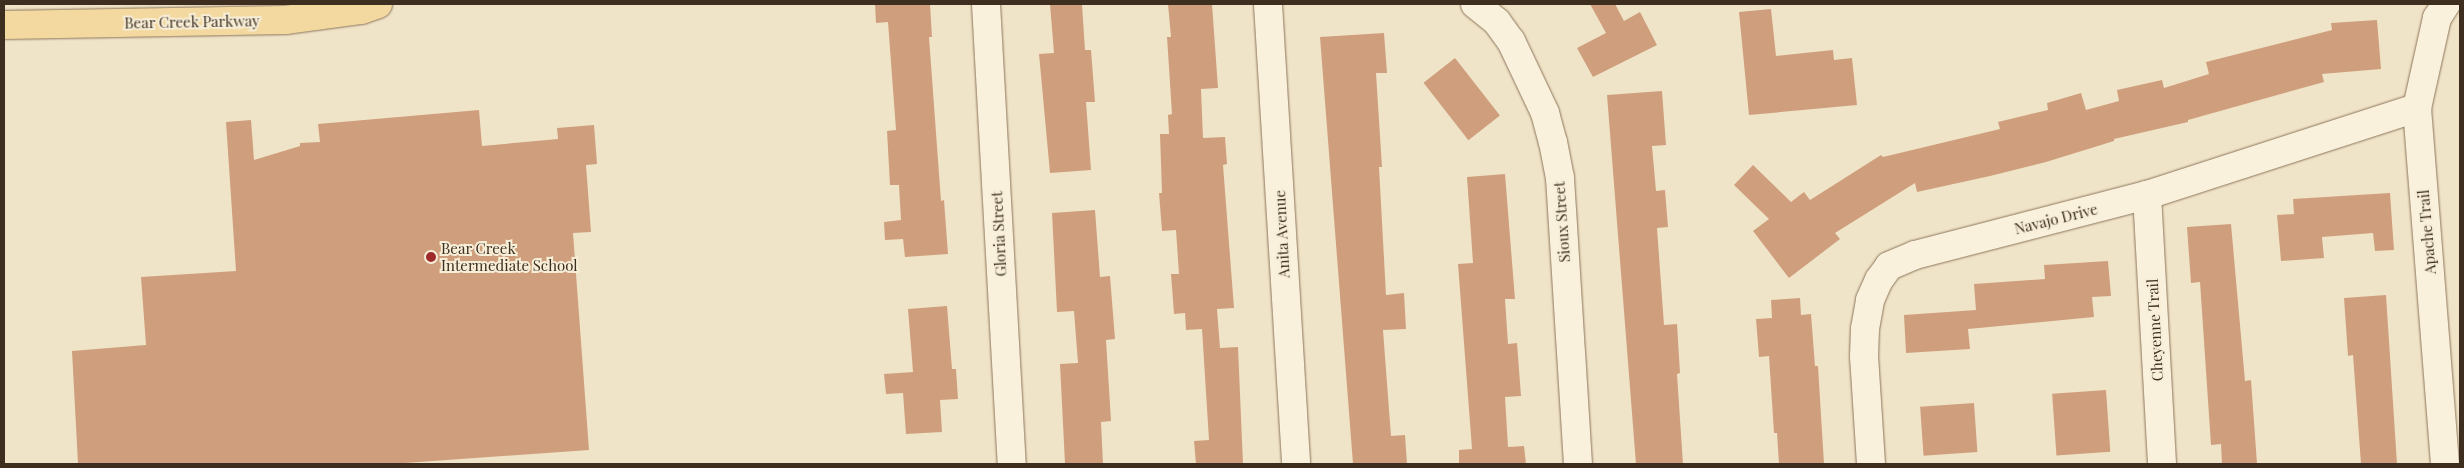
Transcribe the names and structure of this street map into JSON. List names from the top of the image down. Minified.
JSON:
{"streets":{"main road":["Bear Creek Parkway"],"street":["Navajo Drive","Sioux Street","Apache Trail","Gloria Street","Anita Avenue","Cheyenne Trail"]},"crossings":[["Navajo Drive","Apache Trail"],["Navajo Drive","Cheyenne Trail"]],"places":["Bear Creek Intermediate School"]}
